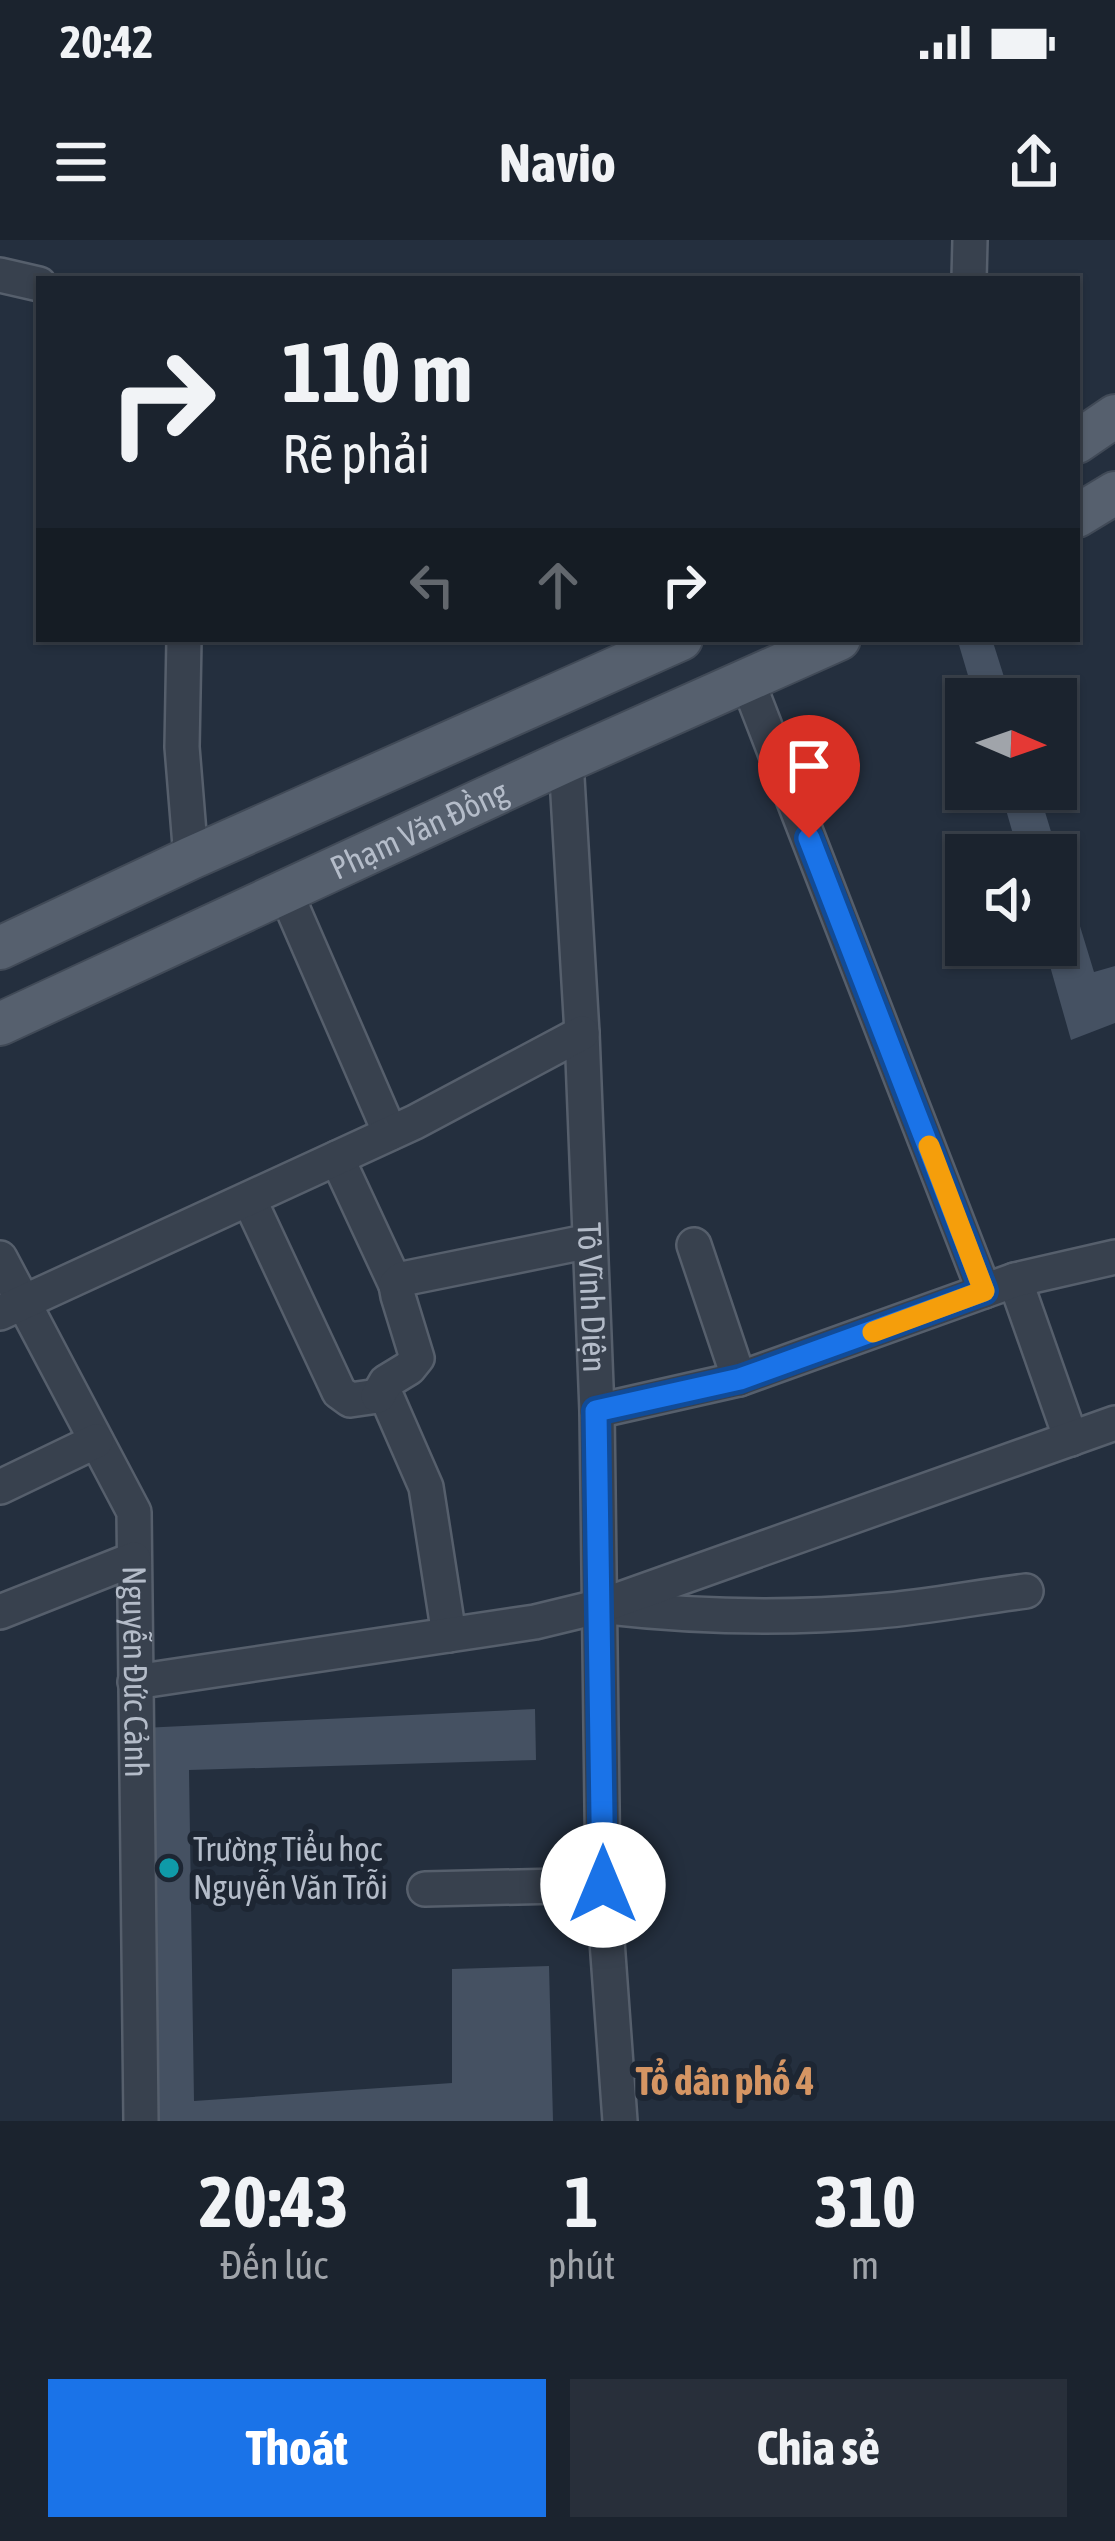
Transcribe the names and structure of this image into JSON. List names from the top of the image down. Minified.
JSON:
{"streets":{"main road":["Phạm Văn Đồng"],"street":["Tô Vĩnh Diện","Nguyễn Đức Cảnh"]},"crossings":[["Phạm Văn Đồng","Tô Vĩnh Diện"]],"districts":["Tổ dân phố 4"],"places":["Trường Tiểu học Nguyễn Văn Trỗi"],"north":"right","page":{"status":"20:42","header":"Navio","turn":["110 m","Rẽ phải"],"eta":["20:43","Đến lúc","1","phút","310","m"],"buttons":["Thoát","Chia sẻ"]}}
